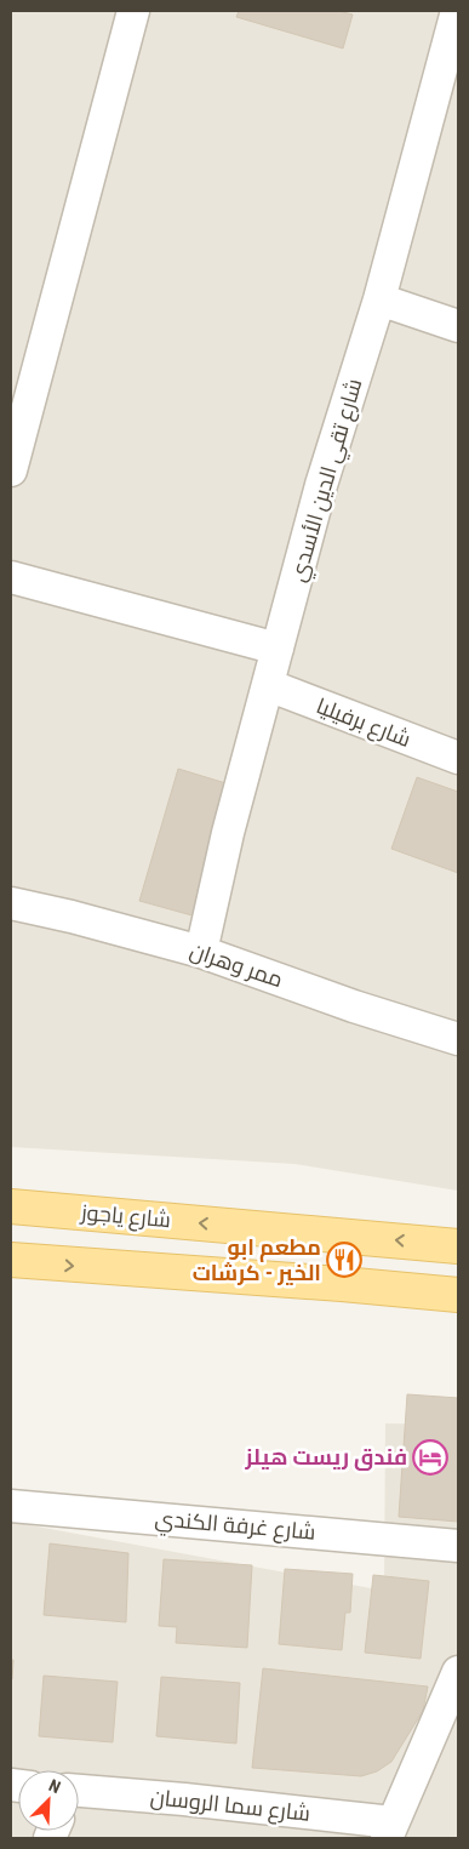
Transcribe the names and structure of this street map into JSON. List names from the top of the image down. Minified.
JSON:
{"streets":{"main road":["شارع ياجوز"],"street":["شارع تقي الدين الأسدي","شارع برفيليا","ممر وهران","شارع غرفة الكندي","شارع سما الروسان"]},"crossings":[["شارع تقي الدين الأسدي","شارع برفيليا"],["شارع تقي الدين الأسدي","ممر وهران"]],"places":{"restaurant":["مطعم ابو الخير - كرشات"],"hotel":["فندق ريست هيلز"]},"north":"top right"}
